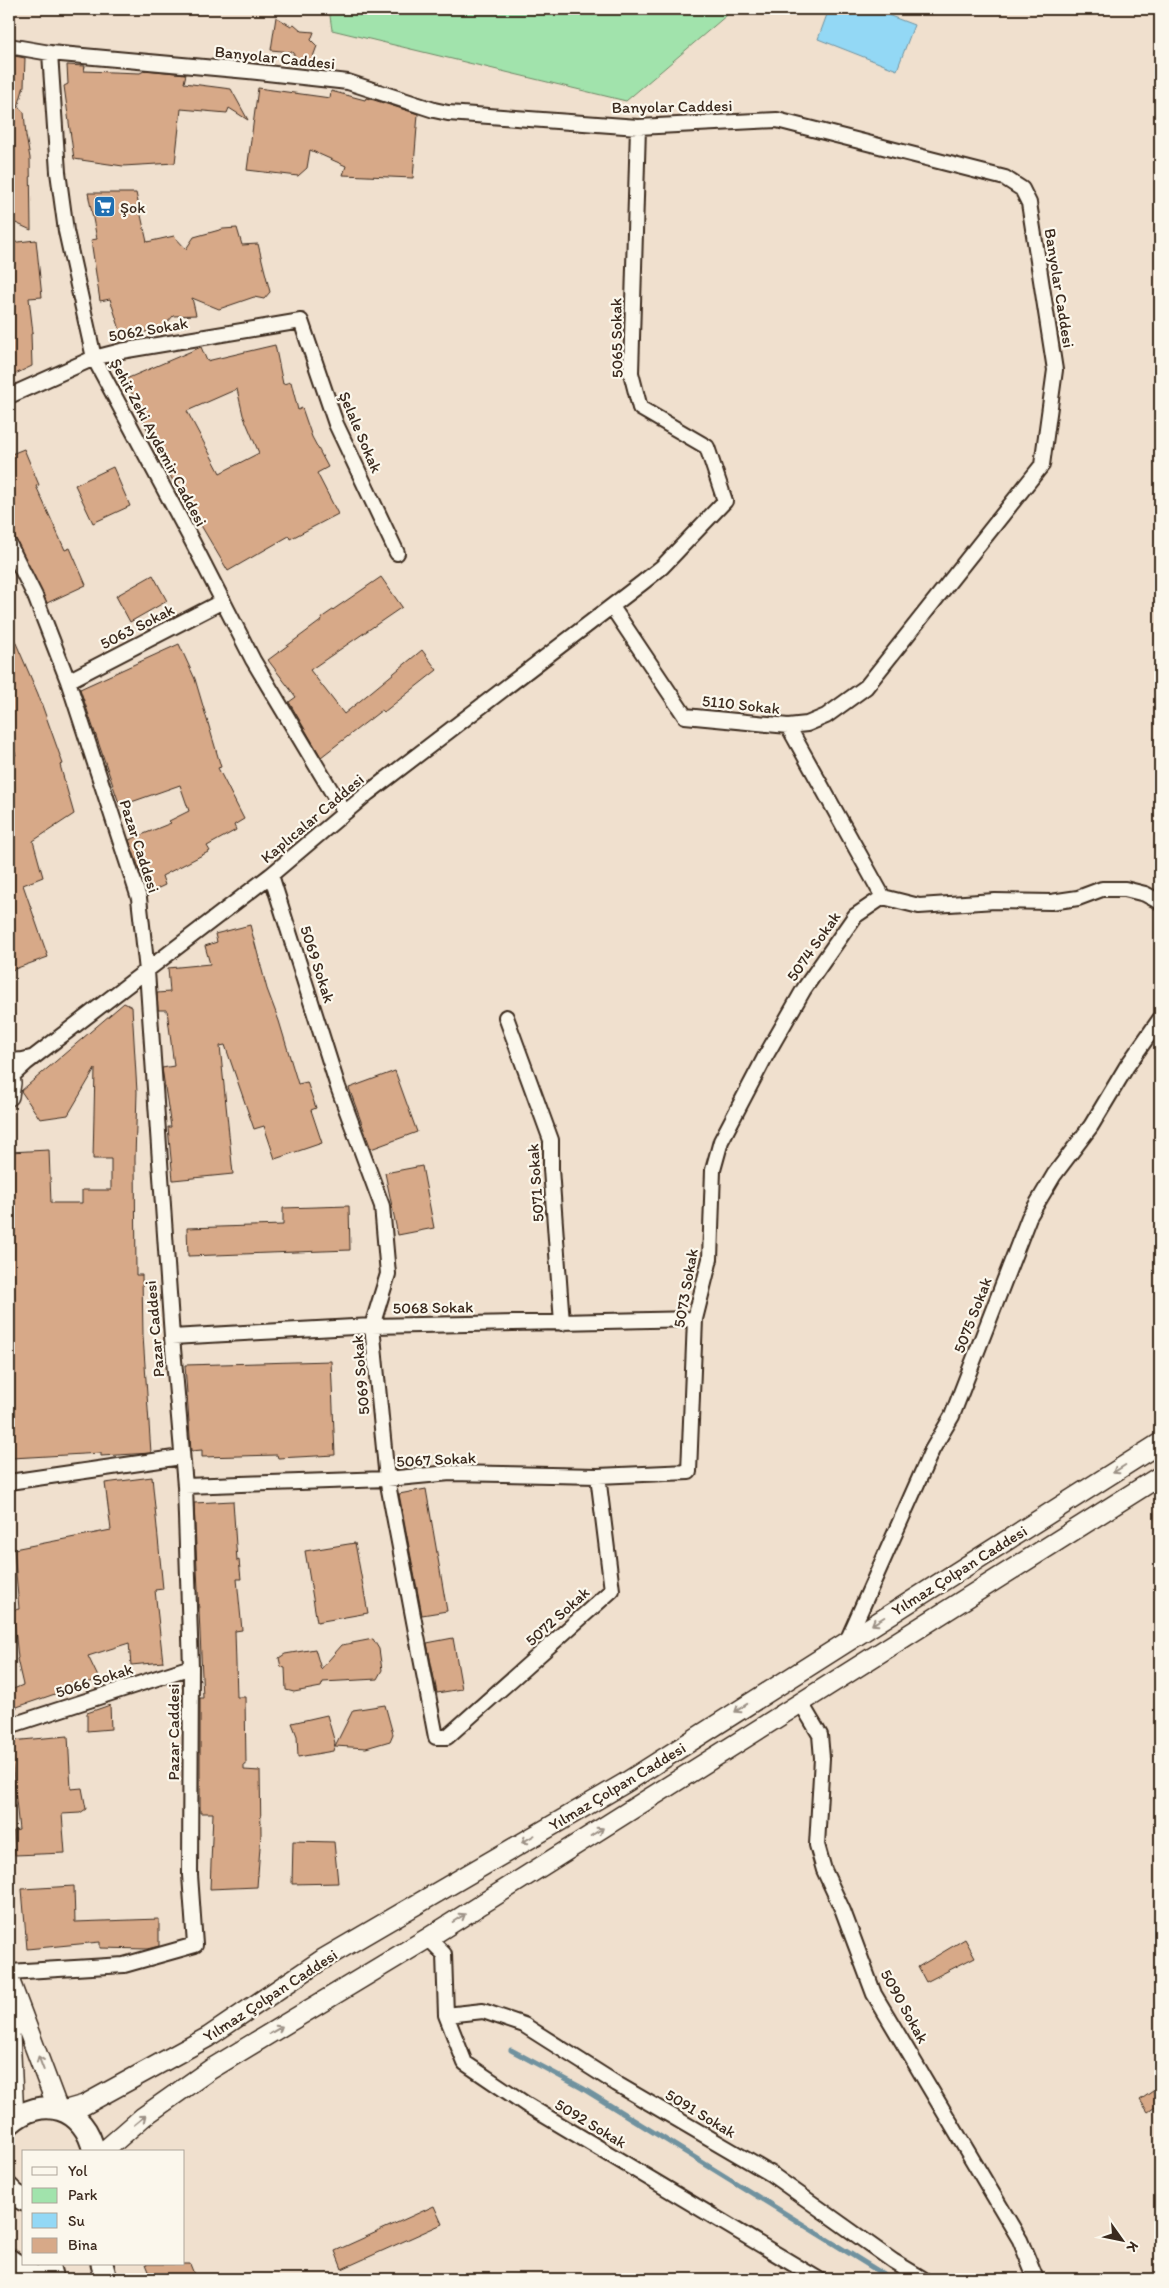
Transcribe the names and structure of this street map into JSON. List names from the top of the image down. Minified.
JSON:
{"streets":{"main road":["Yılmaz Çolpan Caddesi"],"street":["Banyolar Caddesi","5062 Sokak","5065 Sokak","Şelale Sokak","Şehit Zeki Aydemir Caddesi","5063 Sokak","5110 Sokak","Kaplıcalar Caddesi","Pazar Caddesi","5074 Sokak","5069 Sokak","5071 Sokak","5073 Sokak","5068 Sokak","5075 Sokak","5067 Sokak","5072 Sokak","5066 Sokak","5090 Sokak","5091 Sokak","5092 Sokak"]},"crossings":[["Banyolar Caddesi","5065 Sokak"],["Banyolar Caddesi","Şehit Zeki Aydemir Caddesi"],["Banyolar Caddesi","5110 Sokak"],["5062 Sokak","Şelale Sokak"],["5062 Sokak","Şehit Zeki Aydemir Caddesi"],["5065 Sokak","5110 Sokak"],["5065 Sokak","Kaplıcalar Caddesi"],["Şehit Zeki Aydemir Caddesi","5063 Sokak"],["Şehit Zeki Aydemir Caddesi","Kaplıcalar Caddesi"],["5063 Sokak","Pazar Caddesi"],["5110 Sokak","Kaplıcalar Caddesi"],["5110 Sokak","5074 Sokak"],["Kaplıcalar Caddesi","Pazar Caddesi"],["Kaplıcalar Caddesi","5069 Sokak"],["Pazar Caddesi","5068 Sokak"],["Pazar Caddesi","5067 Sokak"],["Pazar Caddesi","5066 Sokak"],["5074 Sokak","5073 Sokak"],["5069 Sokak","5068 Sokak"],["5069 Sokak","5067 Sokak"],["5069 Sokak","5072 Sokak"],["5071 Sokak","5068 Sokak"],["5073 Sokak","5068 Sokak"],["5073 Sokak","5067 Sokak"],["5075 Sokak","Yılmaz Çolpan Caddesi"],["5067 Sokak","5072 Sokak"],["Yılmaz Çolpan Caddesi","5090 Sokak"],["Yılmaz Çolpan Caddesi","5092 Sokak"],["5091 Sokak","5092 Sokak"]],"places":{"supermarket":["Şok"]},"legend":["Yol","Park","Su","Bina"],"north":"bottom right"}
